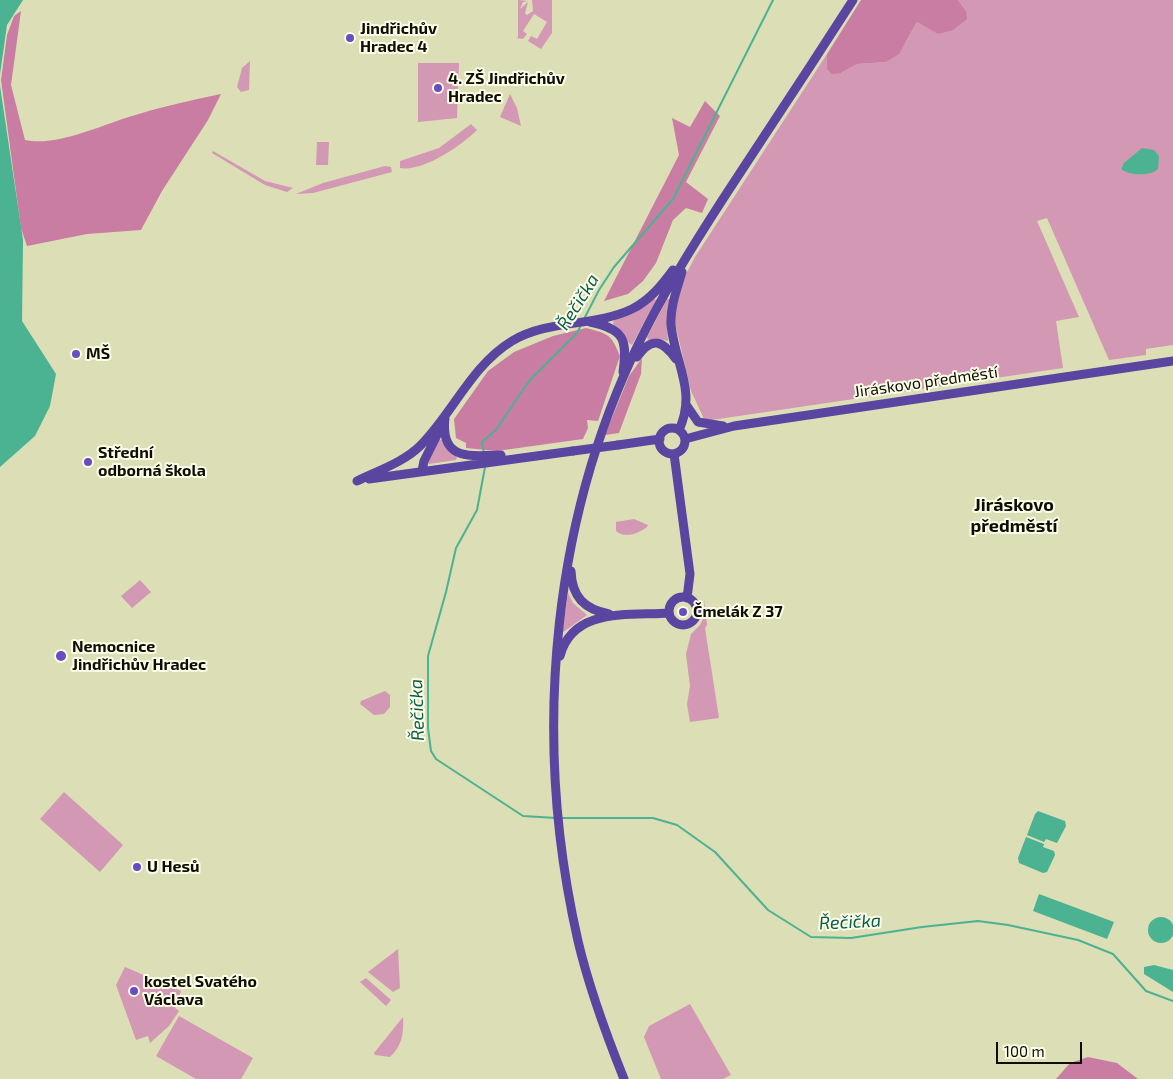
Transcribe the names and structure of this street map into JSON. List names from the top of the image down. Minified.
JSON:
{"streets":{"main road":["Jiráskovo předměstí"]},"districts":["Jiráskovo předměstí"],"water":["Řečička"],"places":["Jindřichův Hradec 4","4. ZŠ Jindřichův Hradec","MŠ","Střední odborná škola","Čmelák Z 37","Nemocnice Jindřichův Hradec","U Hesů","kostel Svatého Václava"],"scale_bar":"100 m"}
